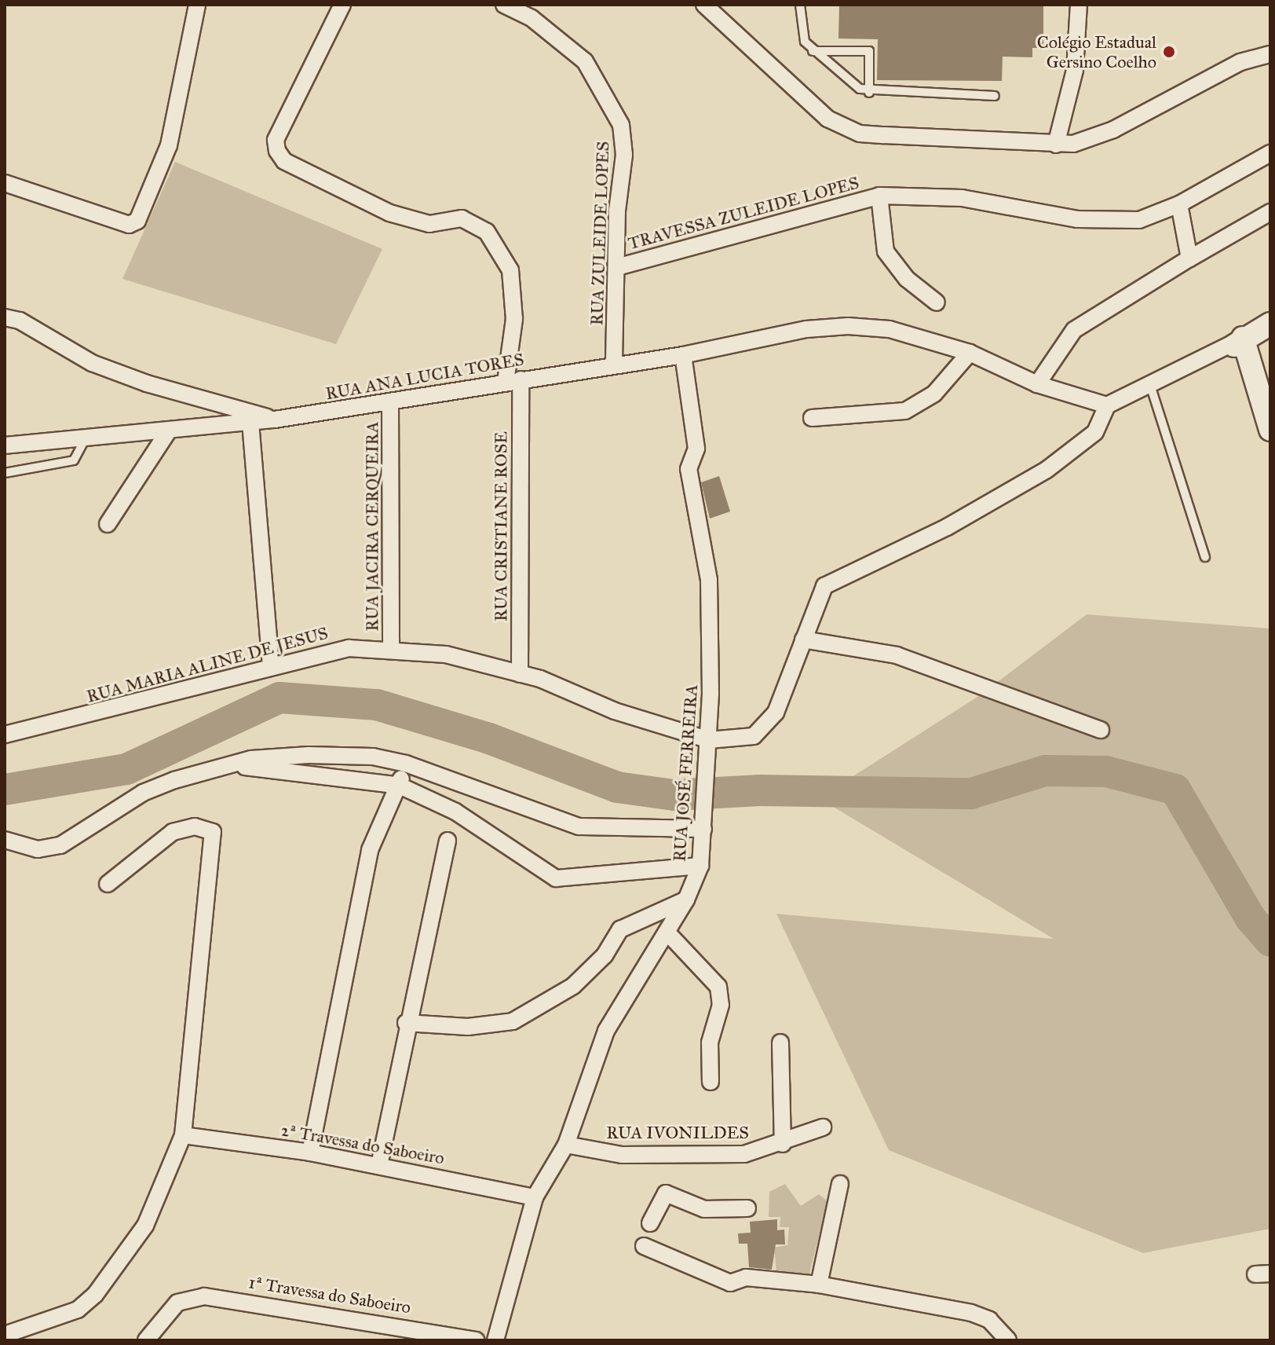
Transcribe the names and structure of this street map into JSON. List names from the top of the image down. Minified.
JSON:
{"streets":{"street":["TRAVESSA ZULEIDE LOPES","RUA ZULEIDE LOPES","RUA ANA LUCIA TORES","RUA JACIRA CERQUEIRA","RUA CRISTIANE ROSE","RUA MARIA ALINE DE JESUS","RUA JOSÉ FERREIRA","RUA IVONILDES","2ª Travessa do Saboeiro","1ª Travessa do Saboeiro"]},"crossings":[["TRAVESSA ZULEIDE LOPES","RUA ZULEIDE LOPES"],["RUA ZULEIDE LOPES","RUA ANA LUCIA TORES"],["RUA ANA LUCIA TORES","RUA JACIRA CERQUEIRA"],["RUA ANA LUCIA TORES","RUA CRISTIANE ROSE"],["RUA ANA LUCIA TORES","RUA JOSÉ FERREIRA"],["RUA JACIRA CERQUEIRA","RUA MARIA ALINE DE JESUS"],["RUA CRISTIANE ROSE","RUA MARIA ALINE DE JESUS"],["RUA MARIA ALINE DE JESUS","RUA JOSÉ FERREIRA"],["RUA JOSÉ FERREIRA","RUA IVONILDES"],["RUA JOSÉ FERREIRA","2ª Travessa do Saboeiro"]],"places":["Colégio Estadual Gersino Coelho"]}
